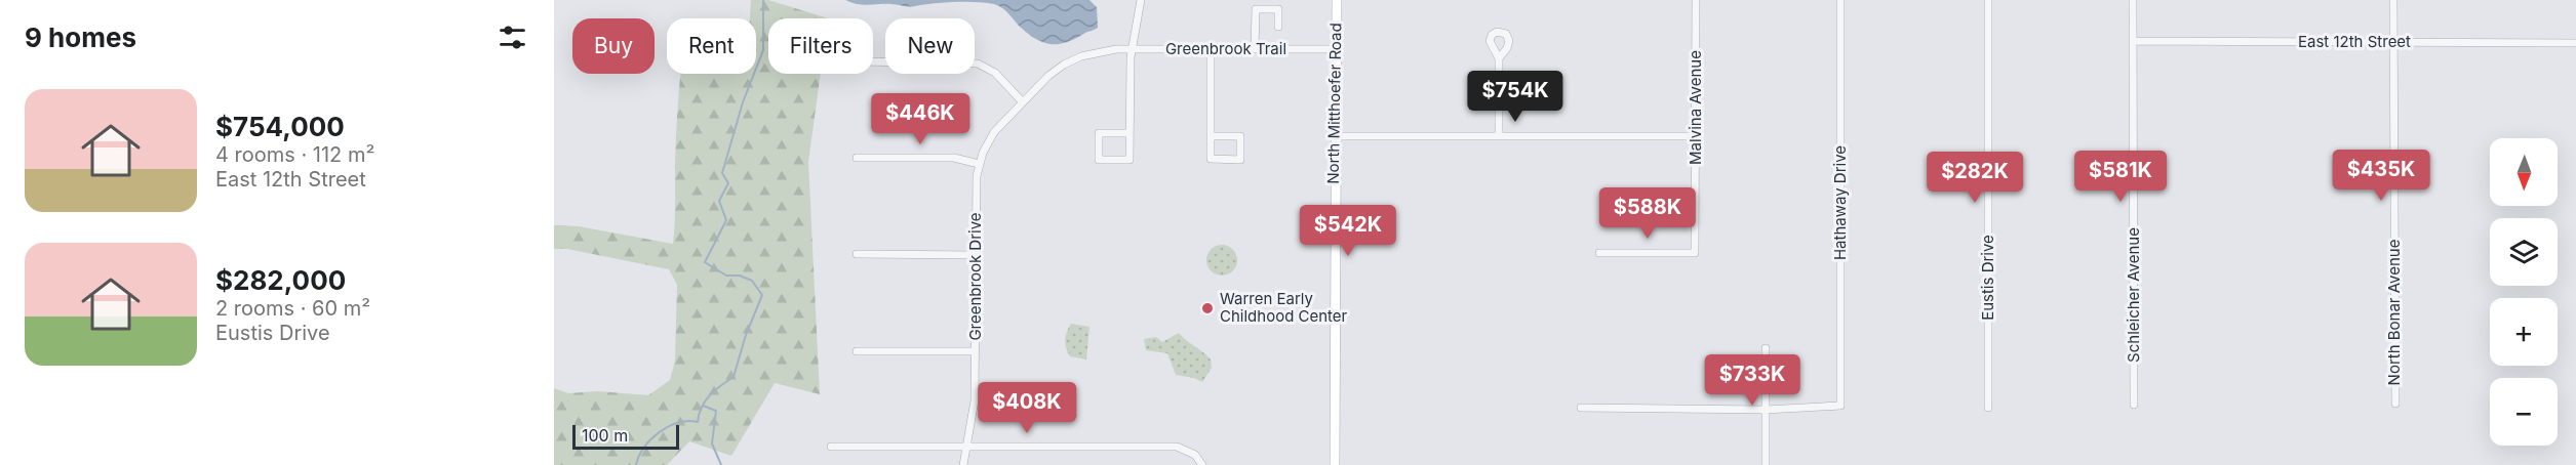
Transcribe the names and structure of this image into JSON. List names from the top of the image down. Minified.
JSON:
{"streets":{"main road":["North Mitthoefer Road"],"street":["East 12th Street","Greenbrook Trail","Malvina Avenue","Hathaway Drive","Greenbrook Drive","Eustis Drive","Schleicher Avenue","North Bonar Avenue"]},"crossings":[["East 12th Street","Schleicher Avenue"],["East 12th Street","North Bonar Avenue"],["Greenbrook Trail","North Mitthoefer Road"],["Greenbrook Trail","Greenbrook Drive"]],"places":["Warren Early Childhood Center"],"scale_bar":"100 m","north":"bottom","page":{"heading":"9 homes","chip":["Buy","Rent","Filters","New"],"price":["$754K","$446K","$435K","$581K","$282K","$588K","$542K","$733K","$408K"],"list":[{"name":"$754,000","note":"4 rooms · 112 m² · East 12th Street"},{"name":"$282,000","note":"2 rooms · 60 m² · Eustis Drive"}],"map_buttons":["+","−"],"scale":"100 m"}}
